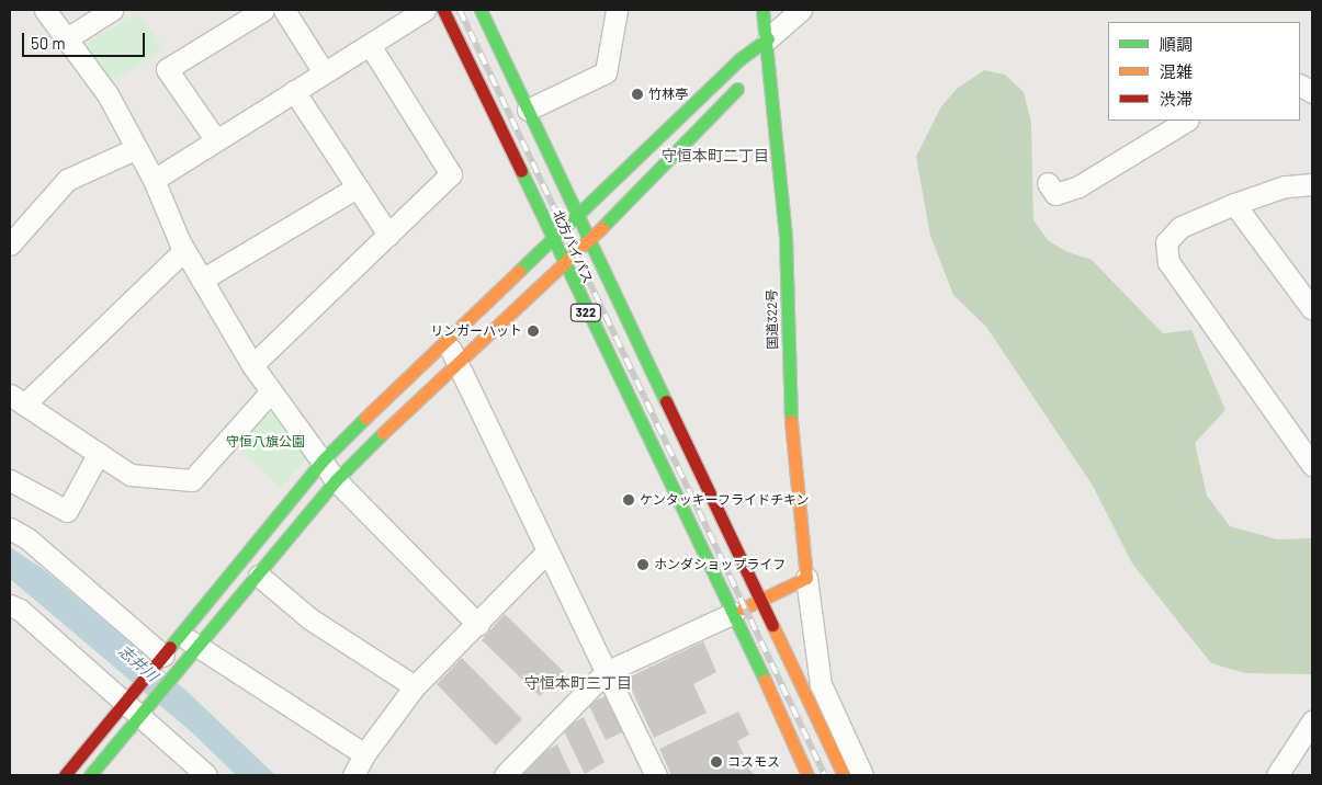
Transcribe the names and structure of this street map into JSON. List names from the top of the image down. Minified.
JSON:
{"streets":{"main road":["北方バイパス","322","国道322号"]},"crossings":[["北方バイパス","322"]],"districts":["守恒本町二丁目","守恒本町三丁目"],"water":["志井川"],"parks":["守恒八旗公園"],"places":["竹林亭","リンガーハット","ケンタッキーフライドチキン","ホンダショップライフ","コスモス"],"legend":["順調","混雑","渋滞"],"scale_bar":"50 m"}
